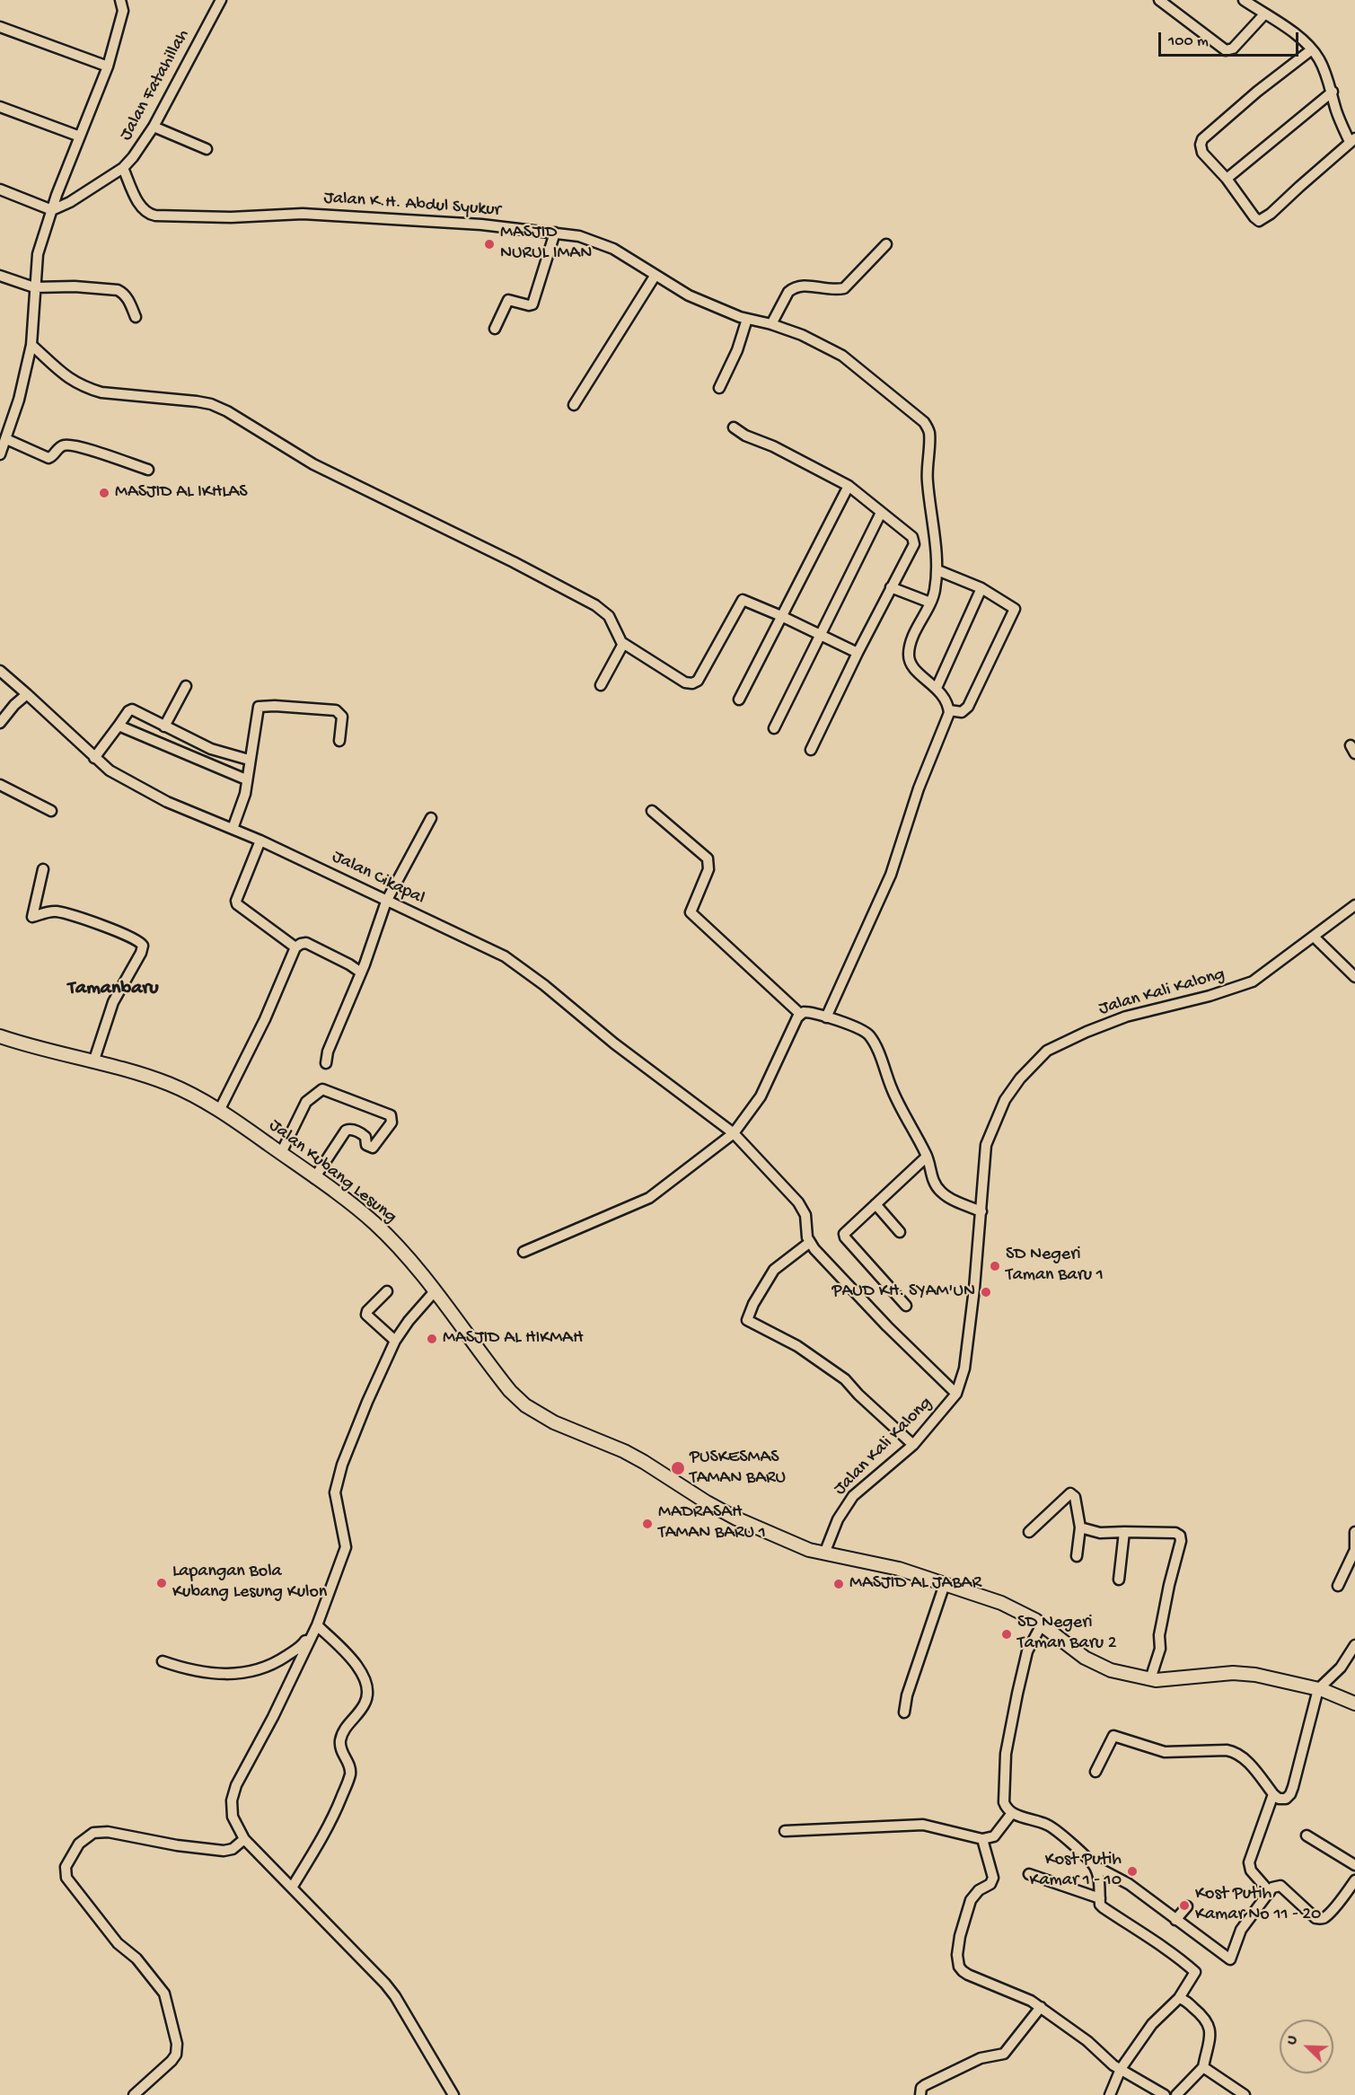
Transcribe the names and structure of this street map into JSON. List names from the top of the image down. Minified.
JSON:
{"streets":{"street":["Jalan Fatahillah","Jalan K.H. Abdul Syukur","Jalan Cikapal","Jalan Kali Kalong","Jalan Kubang Lesung"]},"crossings":[["Jalan Fatahillah","Jalan K.H. Abdul Syukur"],["Jalan Kali Kalong","Jalan Kubang Lesung"]],"districts":["Tamanbaru"],"places":["MASJID NURUL IMAN","MASJID AL IKHLAS","SD Negeri Taman Baru 1","PAUD KH. SYAM'UN","MASJID AL HIKMAH","PUSKESMAS TAMAN BARU","MADRASAH TAMAN BARU 1","Lapangan Bola Kubang Lesung Kulon","MASJID AL JABAR","SD Negeri Taman Baru 2","Kost Putih Kamar 1 - 10","Kost Putih Kamar No 11 - 20"],"scale_bar":"100 m","north":"top left"}
